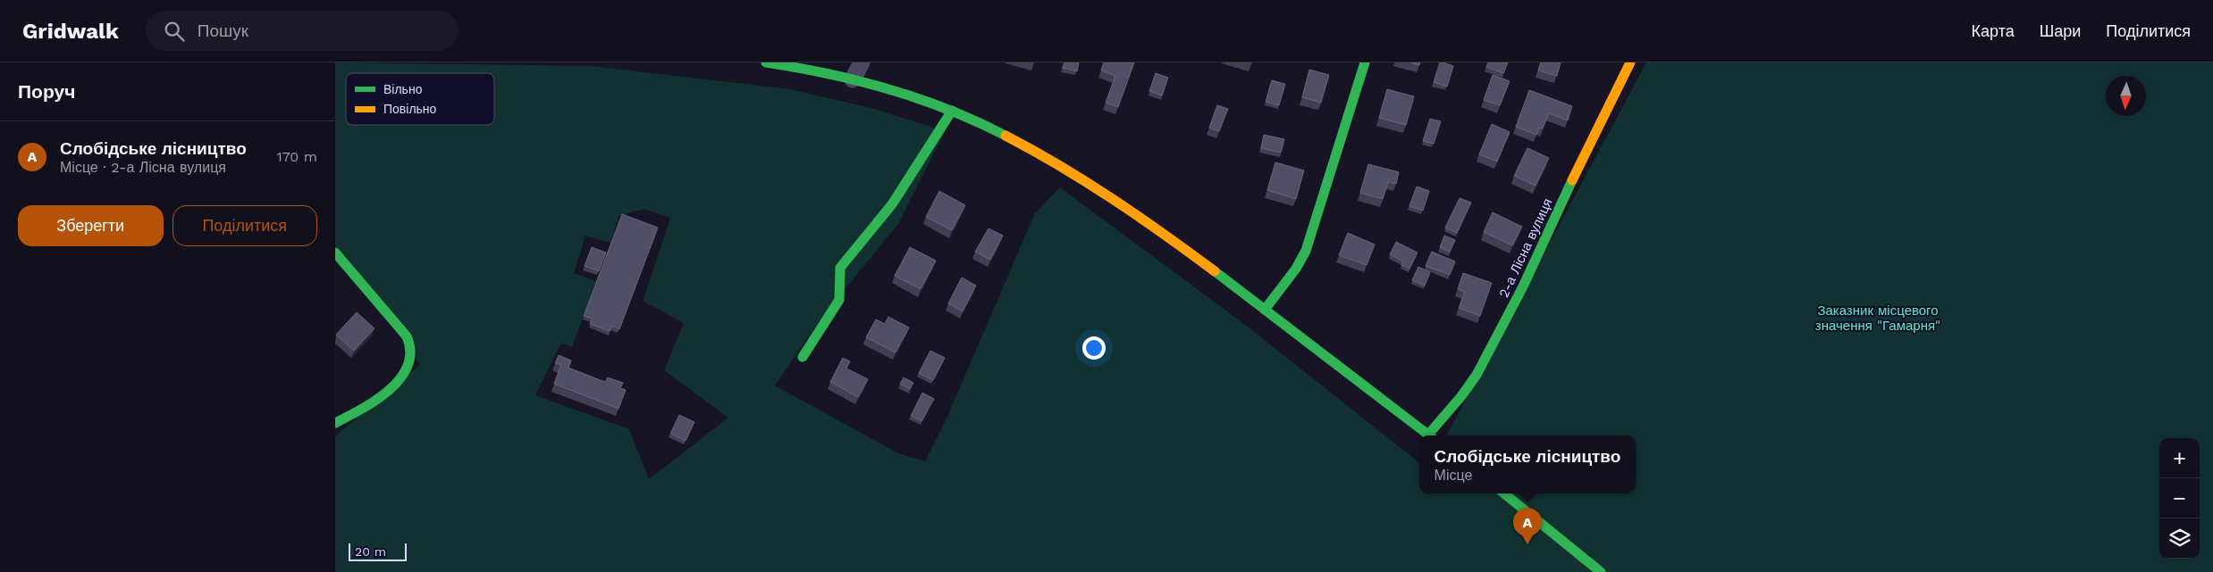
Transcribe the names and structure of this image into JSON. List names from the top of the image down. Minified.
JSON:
{"streets":{"street":["2-а Лісна вулиця"]},"parks":["Заказник місцевого значення \"Гамарня\""],"legend":["Вільно","Повільно"],"scale_bar":"20 m","north":"bottom","page":{"header":"Gridwalk","search":"Пошук","nav":["Карта","Шари","Поділитися"],"heading":"Поруч","list":[{"mark":"A","name":"Слобідське лісництво","note":"Місце · 2-а Лісна вулиця","value":"170 m"}],"buttons":["Зберегти","Поділитися"],"popup":["Слобідське лісництво","Місце"],"map_buttons":["+","−"],"pins":"A","scale":"20 m"}}
